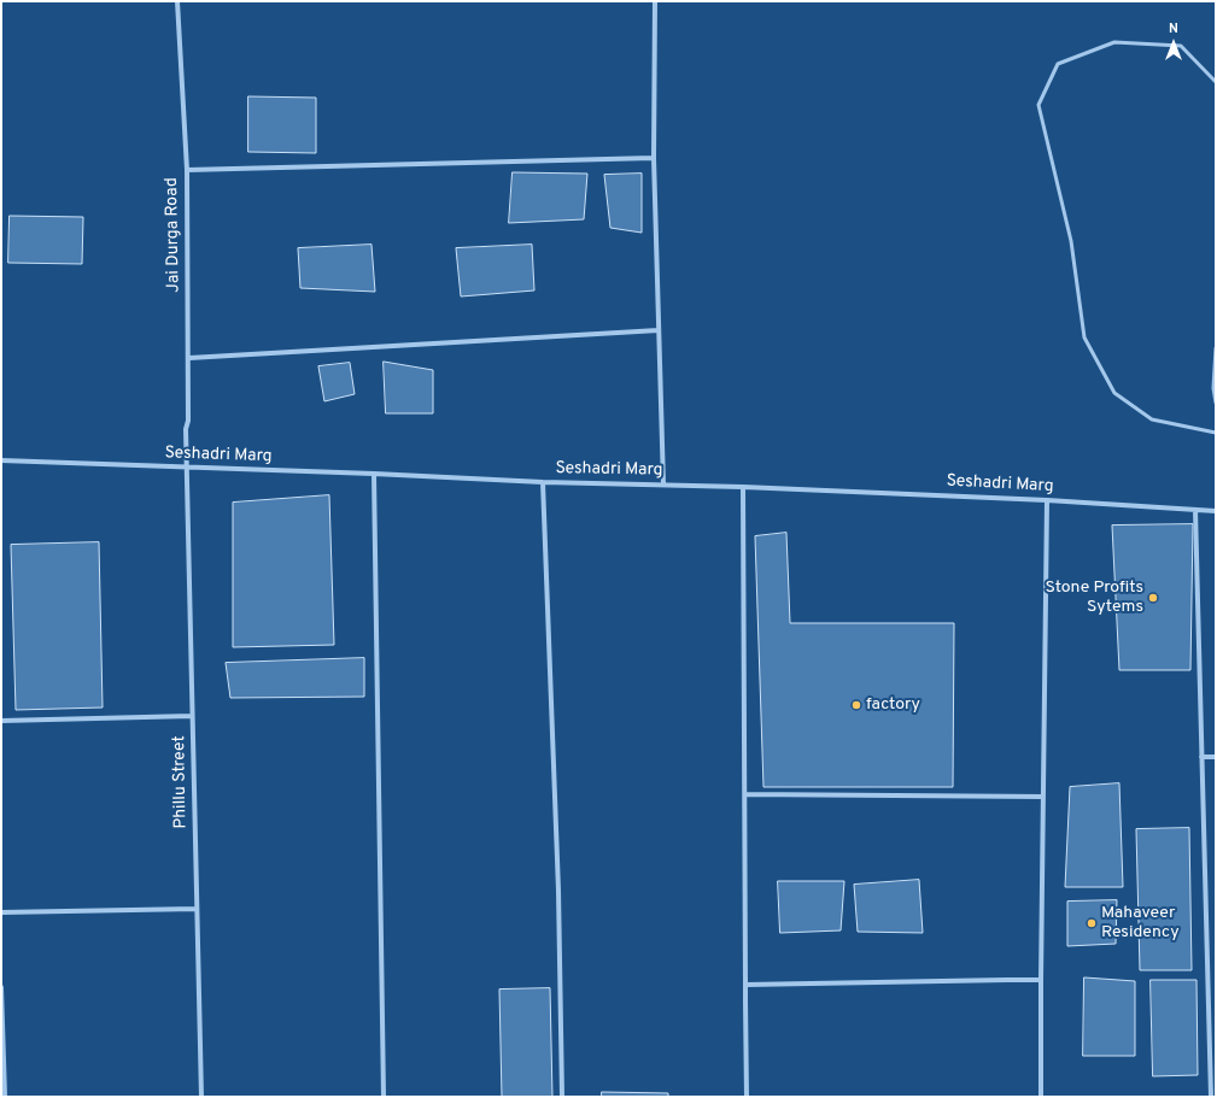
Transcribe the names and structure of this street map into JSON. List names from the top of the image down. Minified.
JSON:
{"streets":{"street":["Jai Durga Road","Seshadri Marg","Phillu Street"]},"crossings":[["Jai Durga Road","Seshadri Marg"],["Jai Durga Road","Phillu Street"],["Seshadri Marg","Phillu Street"]],"places":["Stone Profits Sytems","factory","Mahaveer Residency"],"north":"top"}
